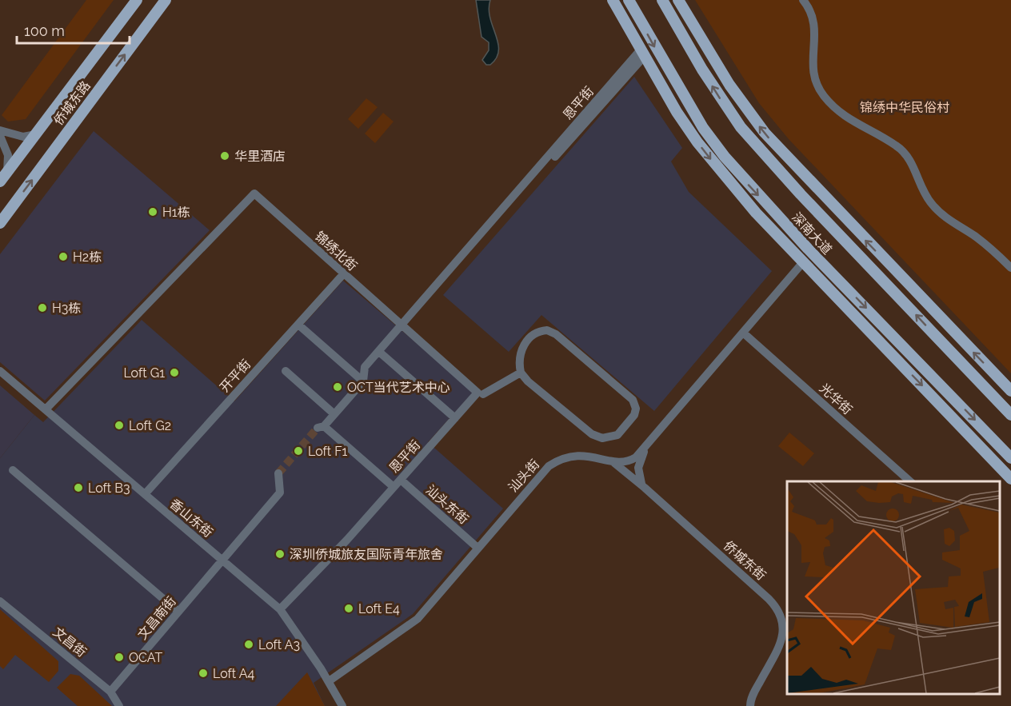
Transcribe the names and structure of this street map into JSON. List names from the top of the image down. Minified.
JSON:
{"streets":{"main road":["侨城东路","深南大道"],"street":["恩平街","锦绣北街","开平街","光华街","汕头街","汕头东街","香山东街","侨城东街","文昌南街","文昌街"]},"crossings":[["恩平街","锦绣北街"],["恩平街","汕头东街"],["恩平街","香山东街"],["锦绣北街","开平街"],["锦绣北街","香山东街"],["开平街","香山东街"],["光华街","汕头街"],["汕头街","汕头东街"],["汕头街","香山东街"],["汕头街","侨城东街"],["香山东街","文昌南街"],["文昌南街","文昌街"]],"parks":["锦绣中华民俗村"],"places":["华里酒店","H1栋","H2栋","H3栋","Loft G1","OCT当代艺术中心","Loft G2","Loft F1","Loft B3","深圳侨城旅友国际青年旅舍","Loft E4","Loft A3","OCAT","Loft A4"],"scale_bar":"100 m"}
